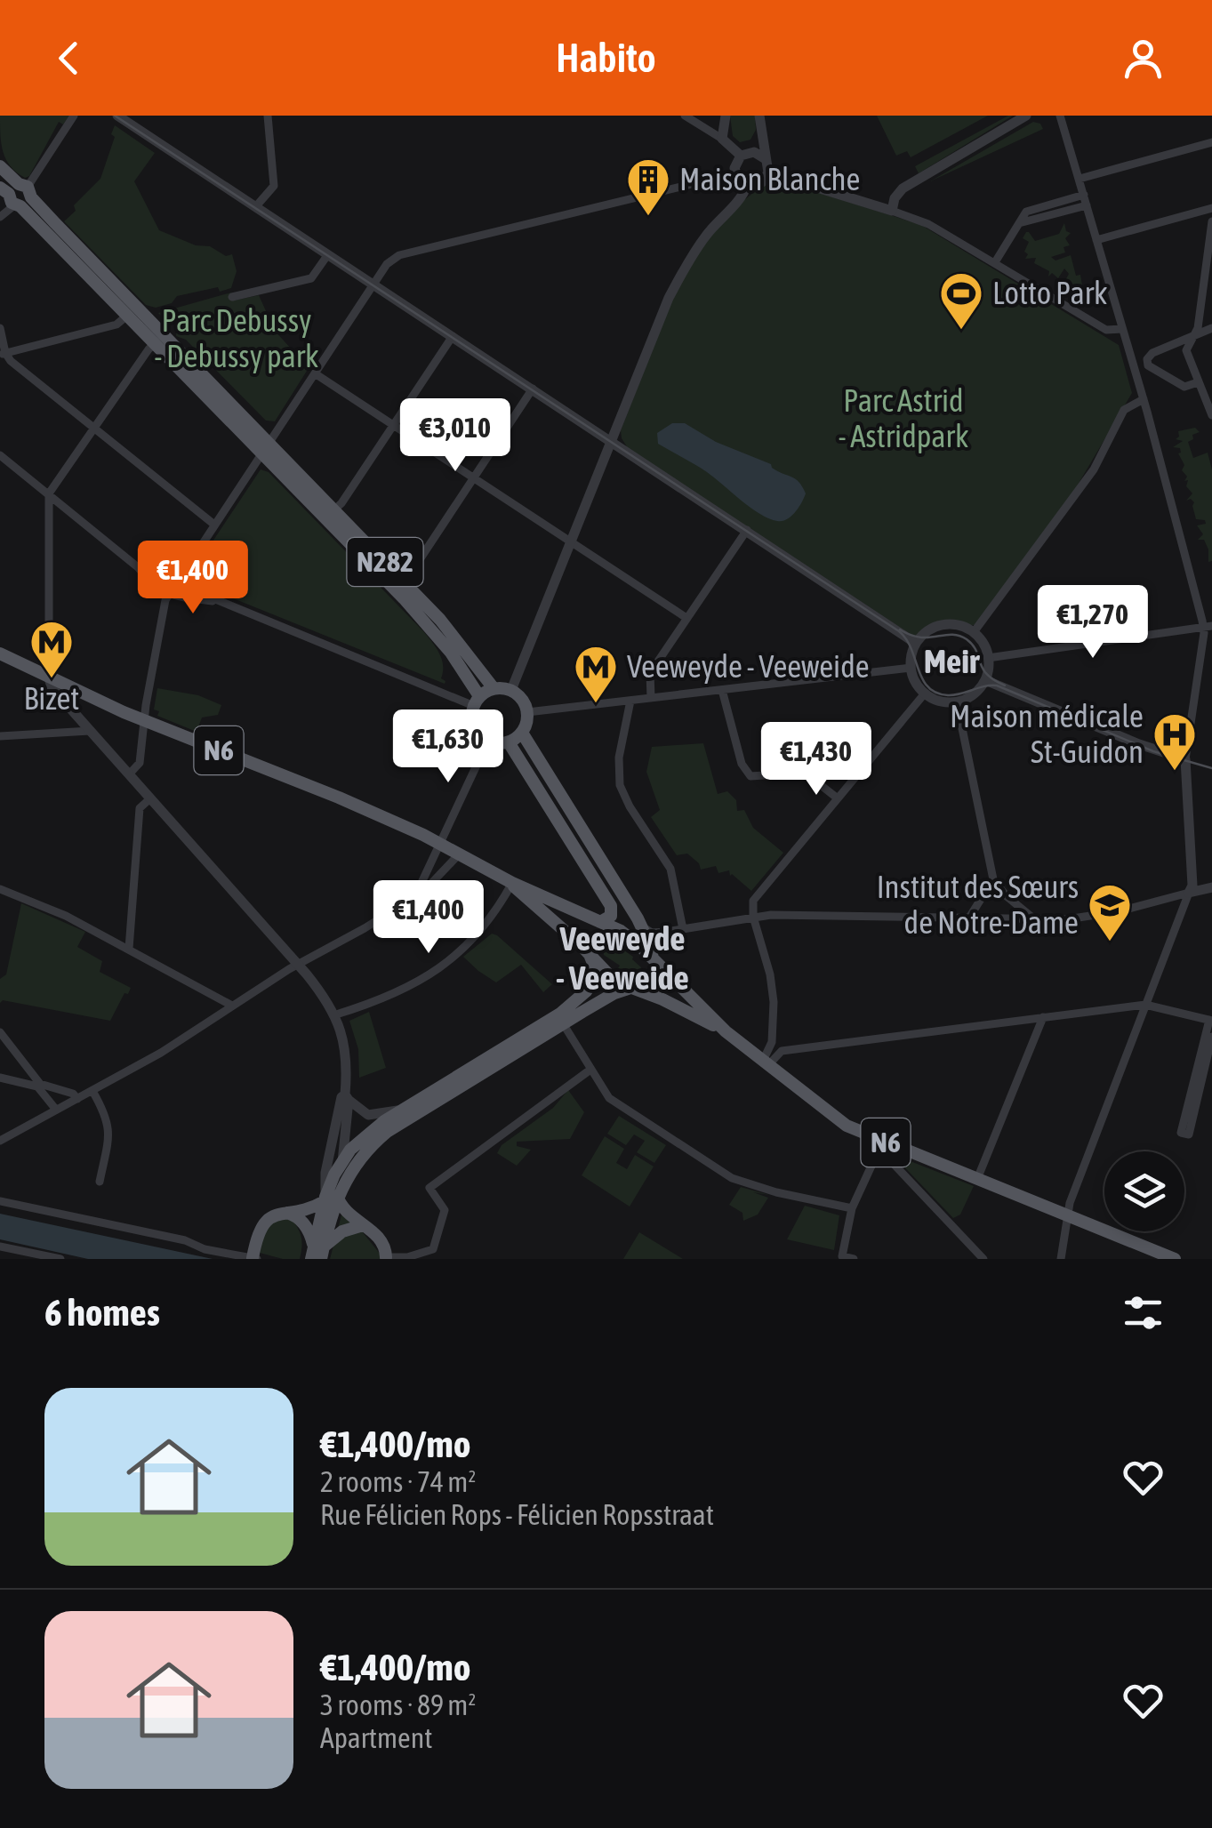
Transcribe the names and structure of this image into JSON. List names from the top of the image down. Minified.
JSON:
{"streets":{"main road":["N282","N6"]},"districts":["Meir","Veeweyde - Veeweide"],"parks":["Parc Debussy - Debussy park","Parc Astrid - Astridpark"],"places":{"building":["Maison Blanche"],"sports":["Lotto Park"],"metro station":["Bizet","Veeweyde - Veeweide"],"hospital":["Maison médicale St-Guidon"],"school or university":["Institut des Sœurs de Notre-Dame"]},"page":{"header":"Habito","price":["€3,010","€1,400","€1,270","€1,630","€1,430","€1,400"],"heading":"6 homes","list":[{"name":"€1,400/mo","note":"2 rooms · 74 m² · Rue Félicien Rops - Félicien Ropsstraat"},{"name":"€1,400/mo","note":"3 rooms · 89 m² · Apartment"}]}}
